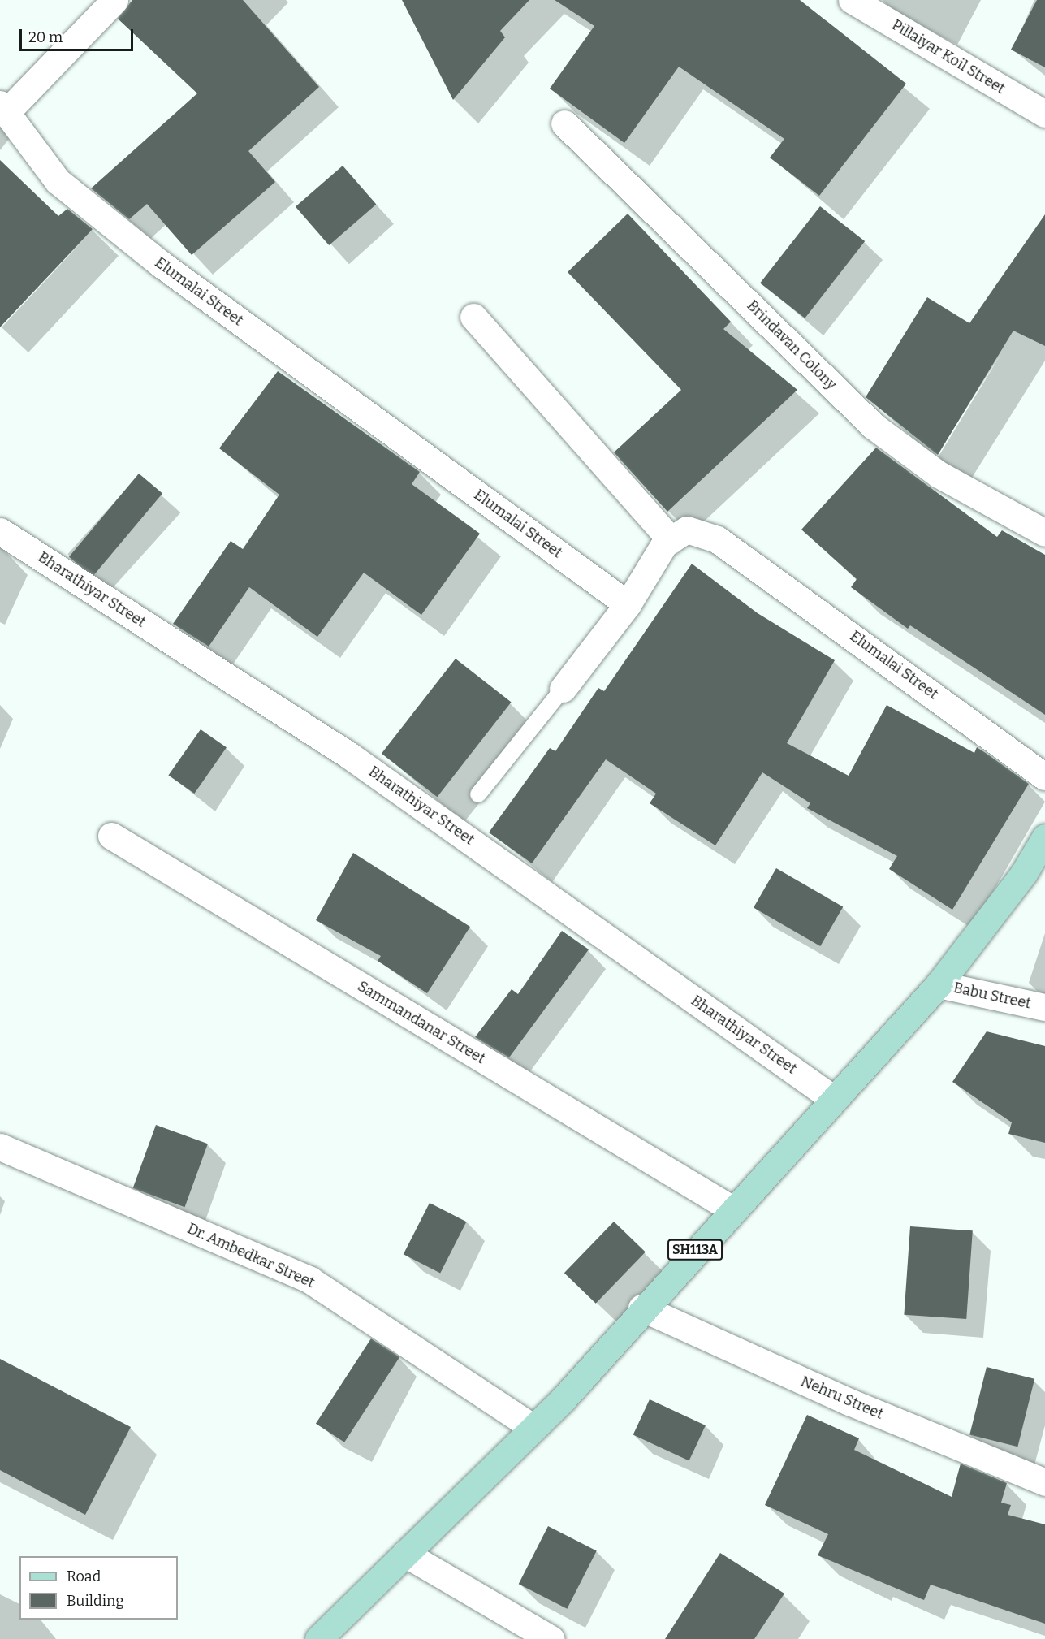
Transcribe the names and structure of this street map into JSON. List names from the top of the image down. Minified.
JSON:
{"streets":{"main road":["SH113A"],"street":["Pillaiyar Koil Street","Elumalai Street","Brindavan Colony","Bharathiyar Street","Babu Street","Sammandanar Street","Dr. Ambedkar Street","Nehru Street"]},"crossings":[["Bharathiyar Street","SH113A"],["Babu Street","SH113A"],["Sammandanar Street","SH113A"],["SH113A","Dr. Ambedkar Street"],["SH113A","Nehru Street"]],"legend":["Road","Building"],"scale_bar":"20 m"}
